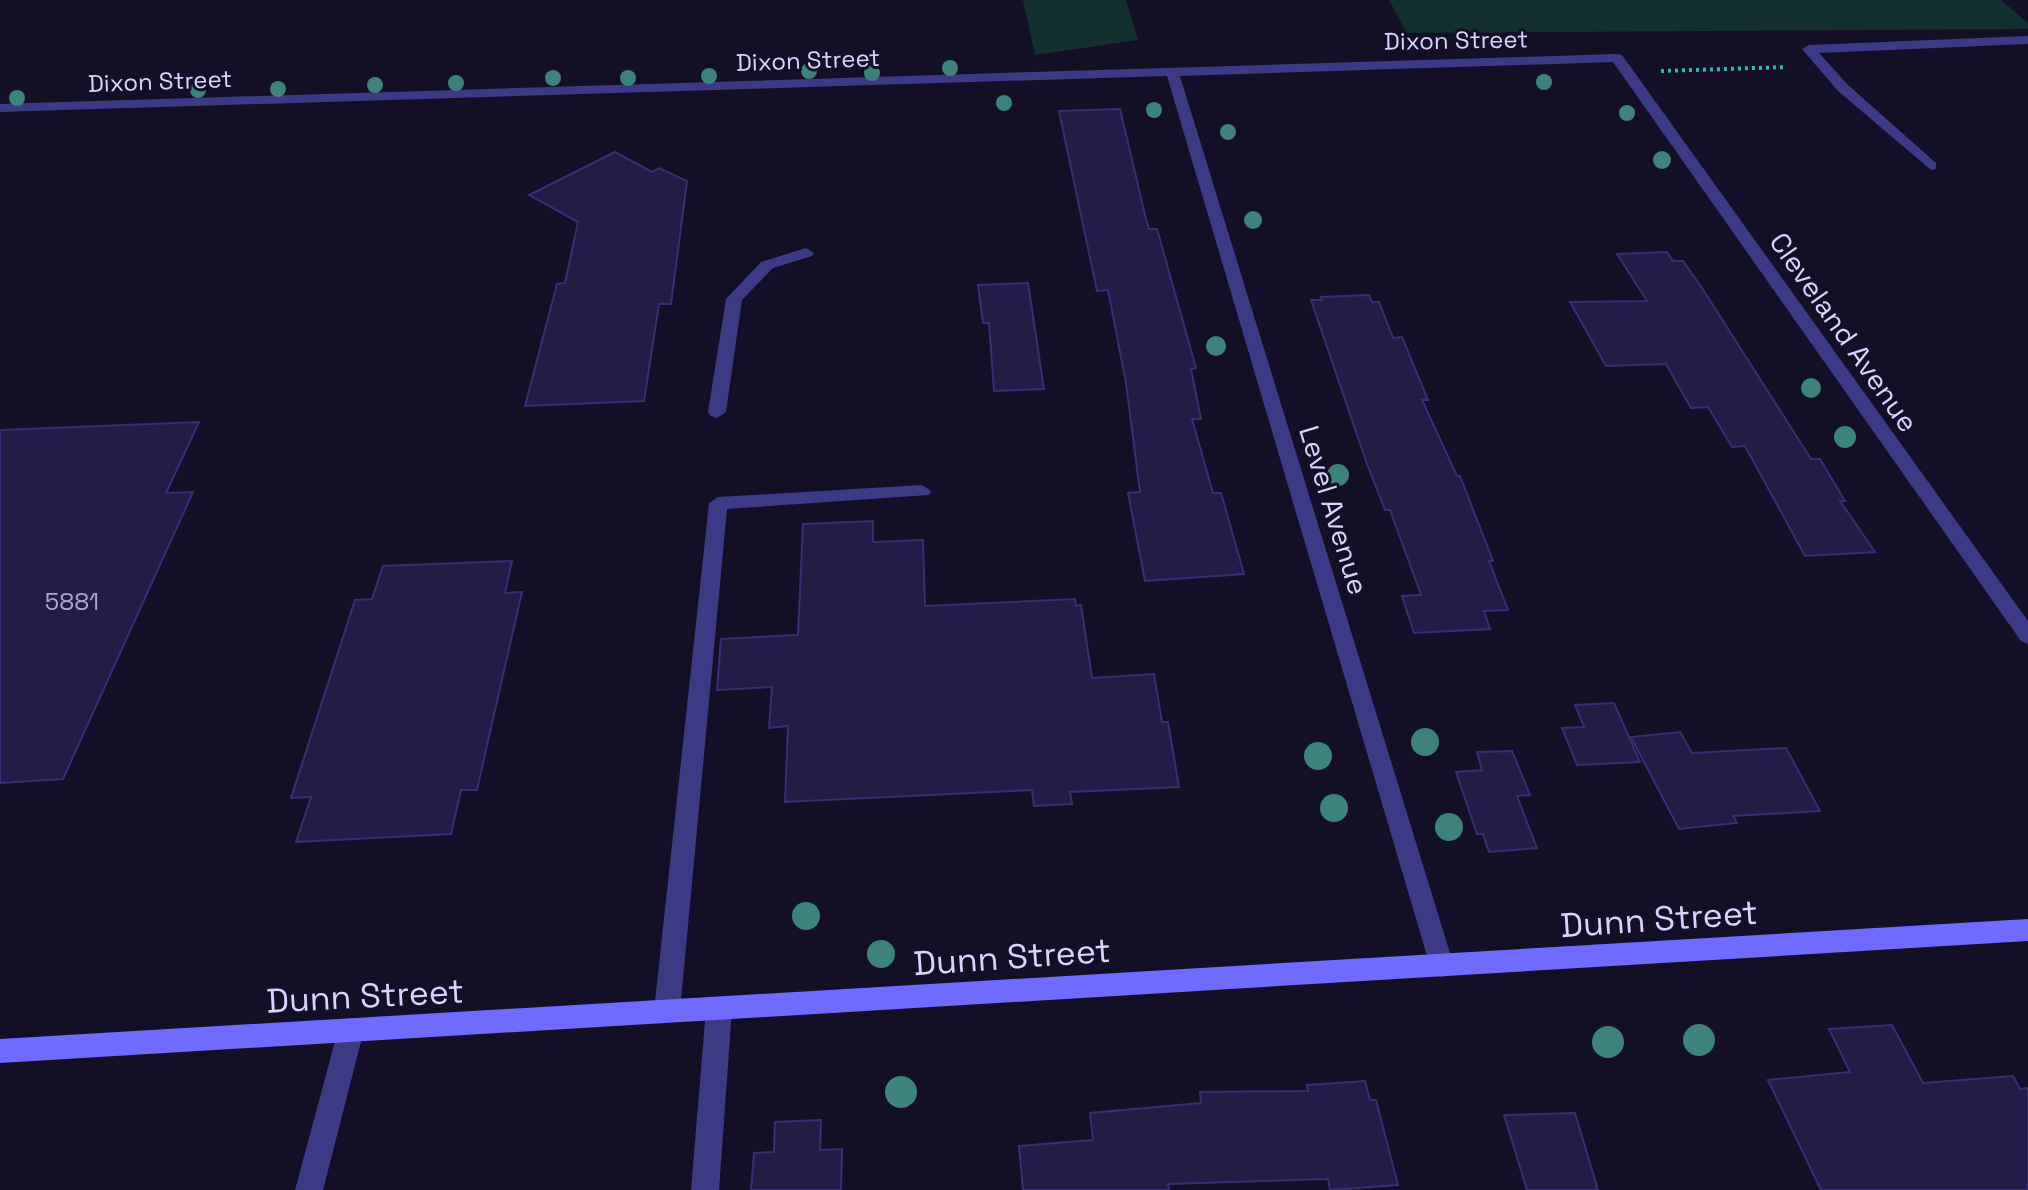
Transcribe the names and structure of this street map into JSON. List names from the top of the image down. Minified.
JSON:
{"streets":{"street":["Dixon Street","Cleveland Avenue","Level Avenue","Dunn Street"]},"crossings":[["Dixon Street","Cleveland Avenue"],["Dixon Street","Level Avenue"],["Level Avenue","Dunn Street"]],"house_numbers":["5881"]}
